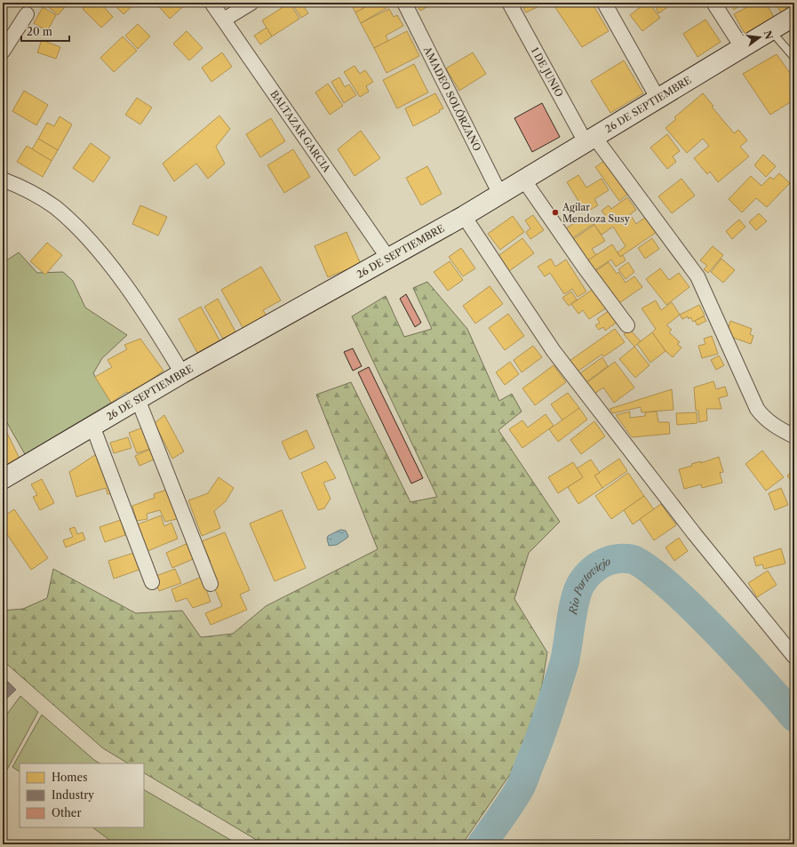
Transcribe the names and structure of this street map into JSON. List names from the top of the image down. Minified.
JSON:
{"streets":{"street":["1 DE JUNIO","AMADEO SOLÓRZANO","26 DE SEPTIEMBRE","BALTAZAR GARCIA"]},"crossings":[["1 DE JUNIO","26 DE SEPTIEMBRE"],["AMADEO SOLÓRZANO","26 DE SEPTIEMBRE"],["26 DE SEPTIEMBRE","BALTAZAR GARCIA"]],"water":["Río Portoviejo"],"places":["Agilar Mendoza Susy"],"legend":["Homes","Industry","Other"],"scale_bar":"20 m","north":"right"}
